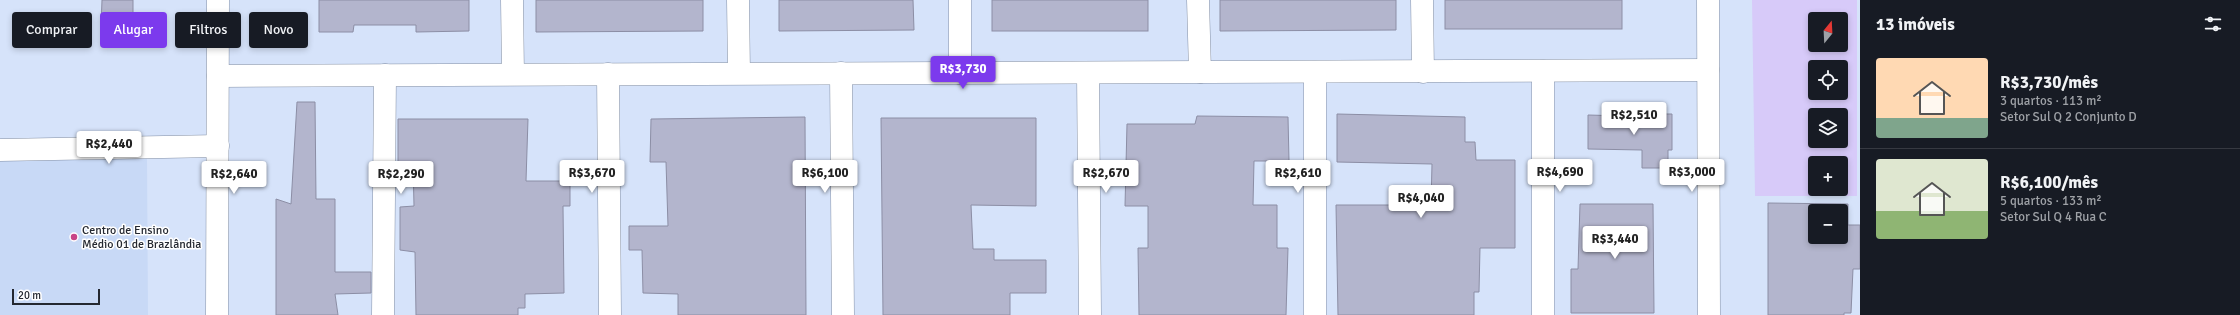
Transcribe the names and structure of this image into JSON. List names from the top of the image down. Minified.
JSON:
{"places":["Centro de Ensino Médio 01 de Brazlândia"],"scale_bar":"20 m","north":"top","page":{"heading":"13 imóveis","map_buttons":["+","−"],"chip":["Comprar","Alugar","Filtros","Novo"],"list":[{"name":"R$3,730/mês","note":"3 quartos · 113 m² · Setor Sul Q 2 Conjunto D"},{"name":"R$6,100/mês","note":"5 quartos · 133 m² · Setor Sul Q 4 Rua C"}],"price":["R$3,730","R$2,510","R$2,440","R$4,690","R$3,000","R$3,670","R$6,100","R$2,670","R$2,610","R$2,640","R$2,290","R$4,040","R$3,440"],"scale":"20 m"}}
